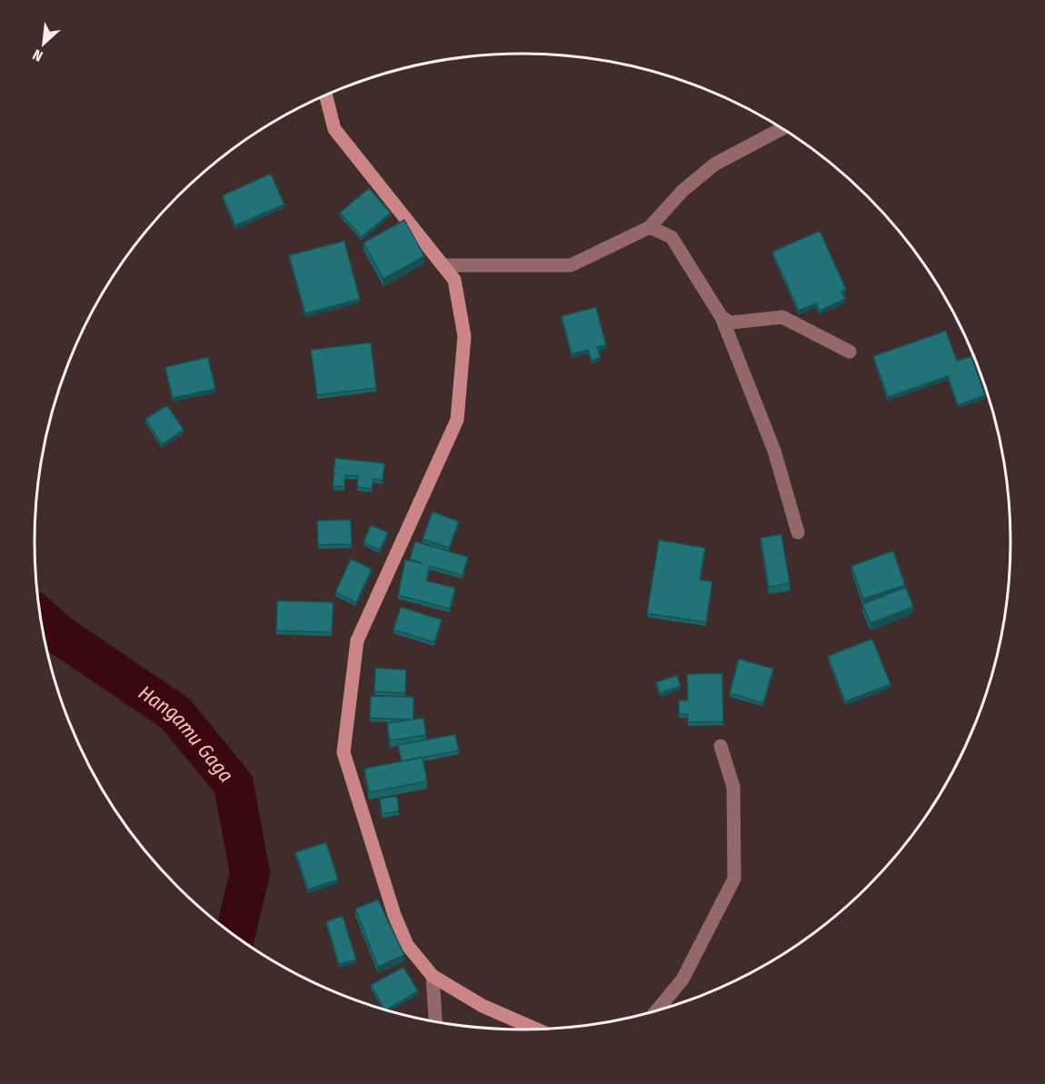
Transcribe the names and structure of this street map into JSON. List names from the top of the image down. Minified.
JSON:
{"water":["Hangamu Gaga"],"north":"bottom left"}
